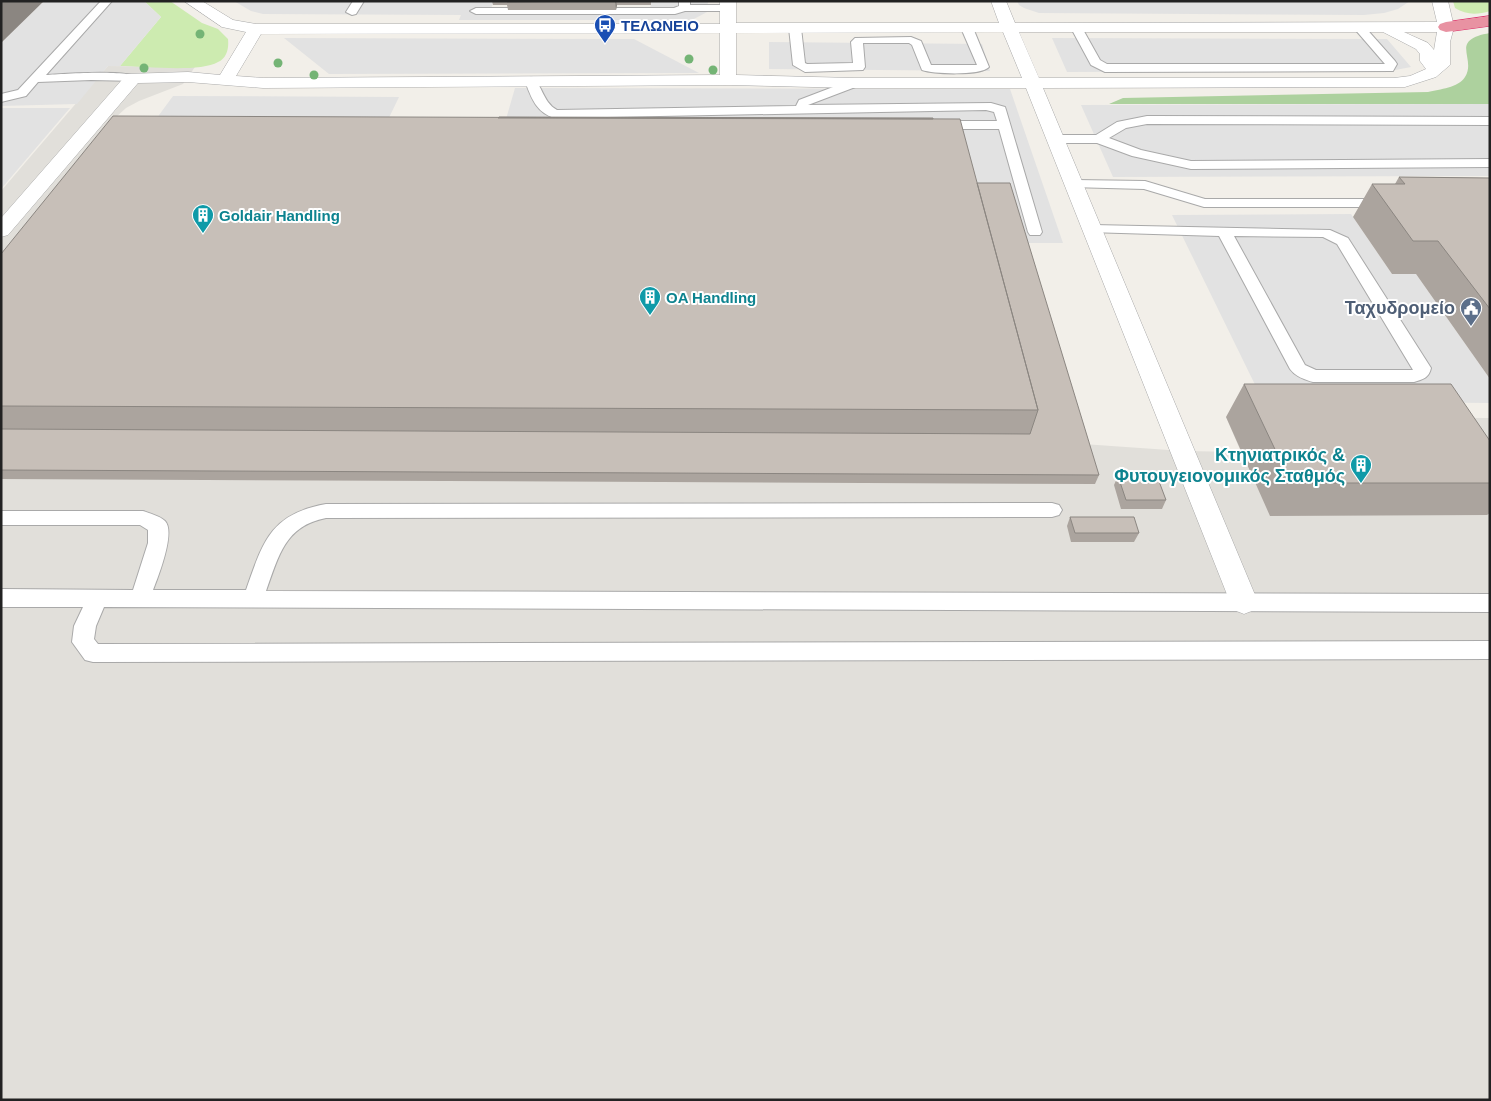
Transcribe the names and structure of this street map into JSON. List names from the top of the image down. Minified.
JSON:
{"places":{"bus stop":["ΤΕΛΩΝΕΙΟ"],"building":["Goldair Handling","OA Handling","Κτηνιατρικός & Φυτουγειονομικός Σταθμός"],"public building":["Ταχυδρομείο"]}}
